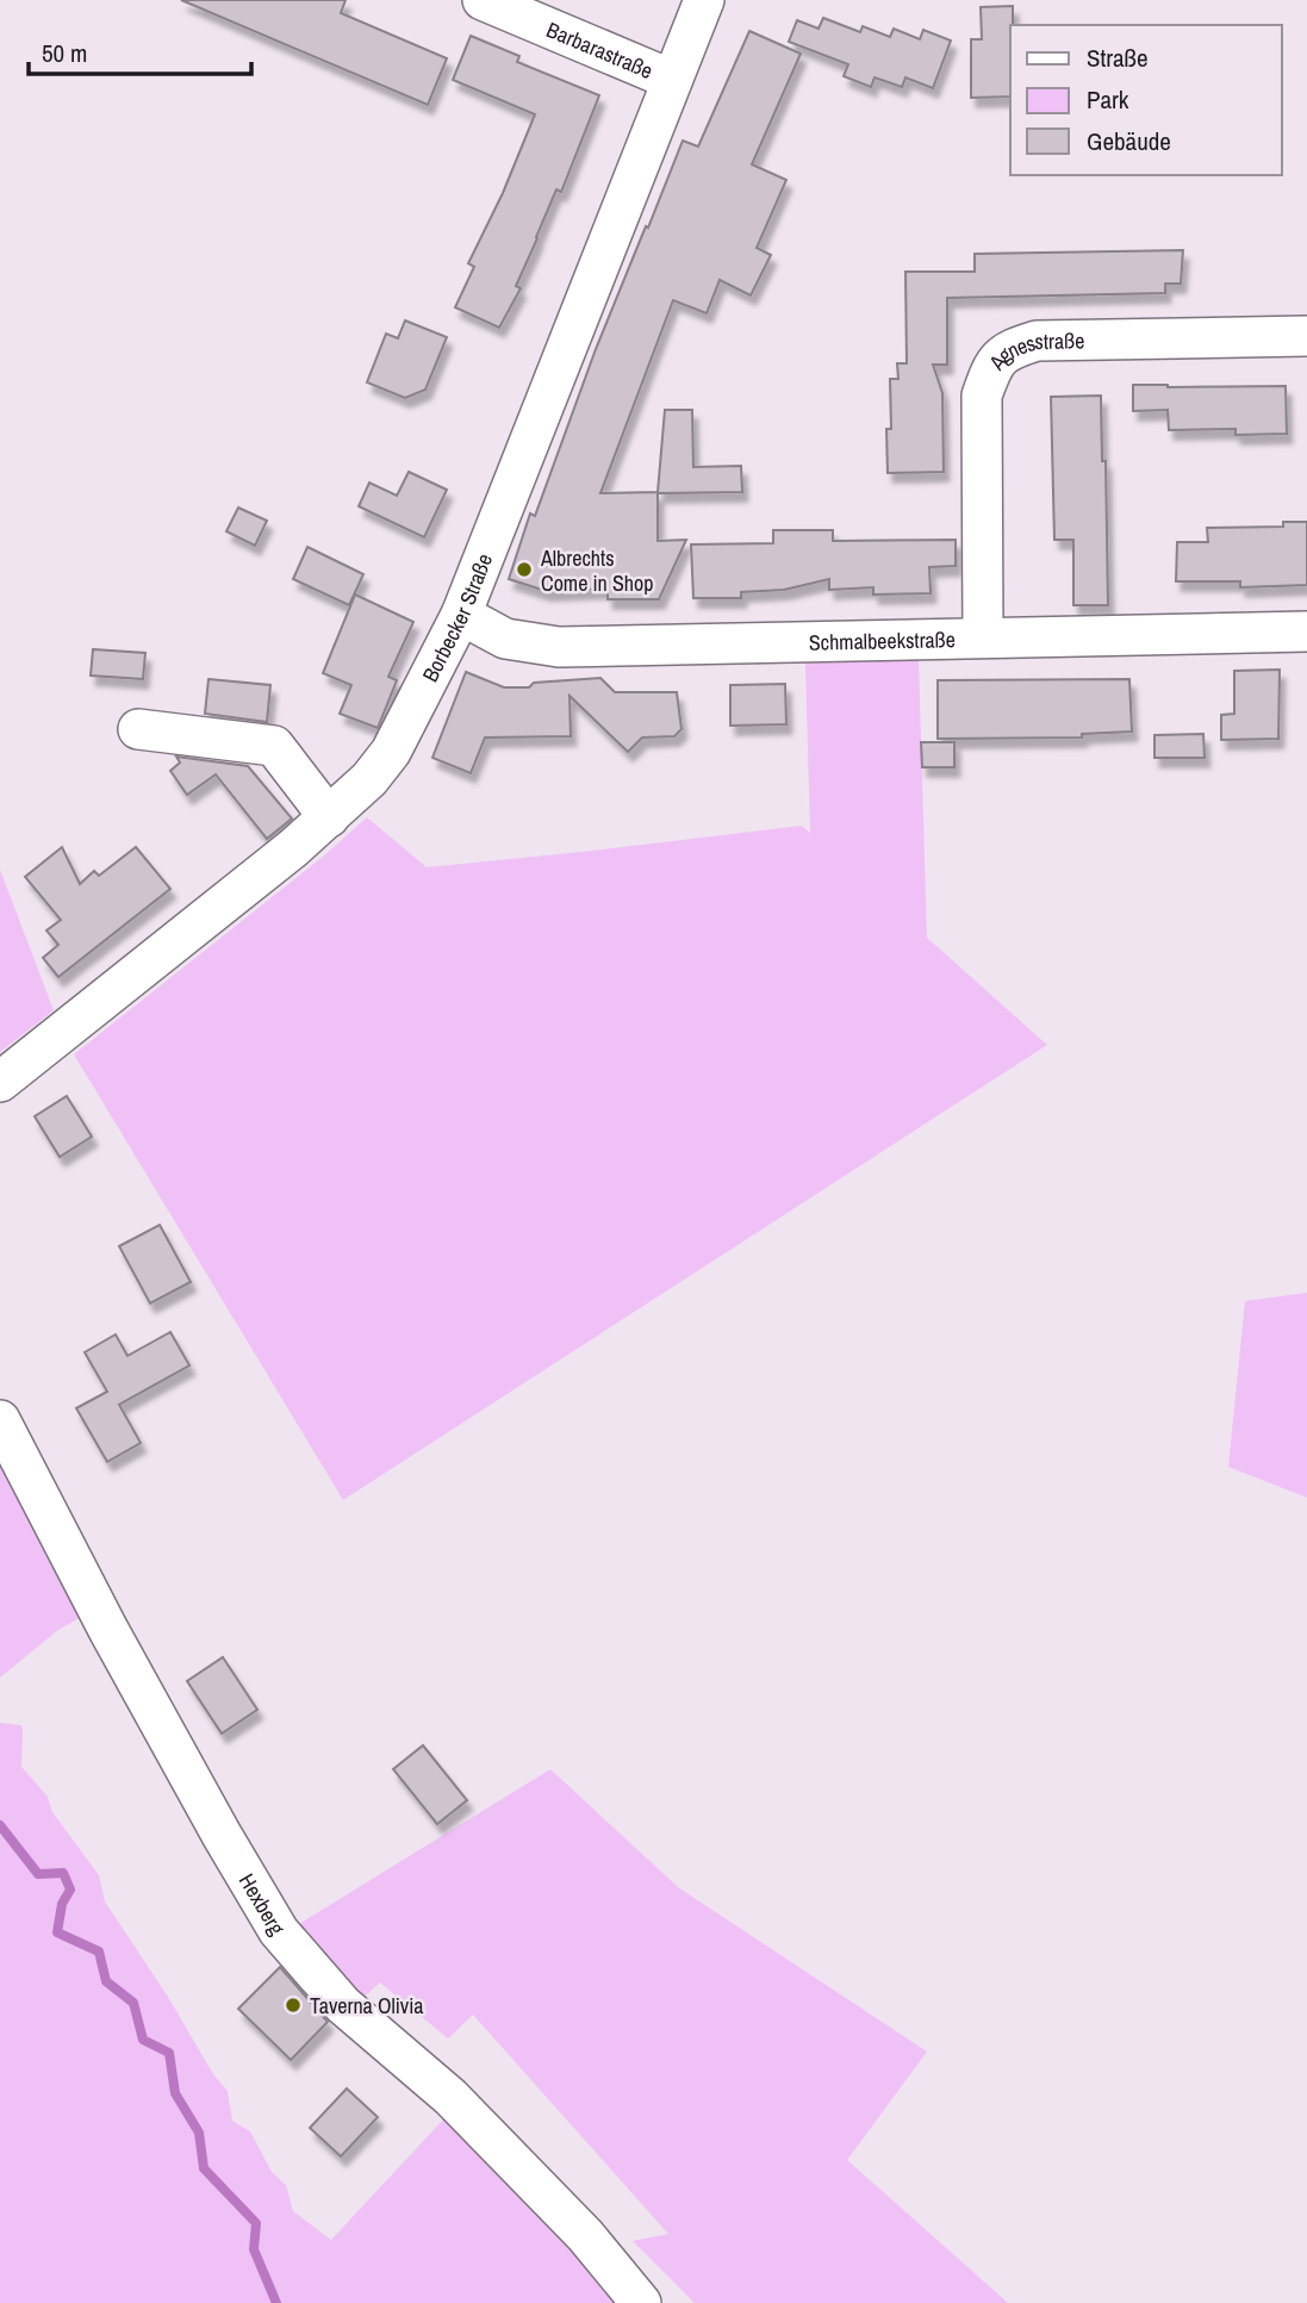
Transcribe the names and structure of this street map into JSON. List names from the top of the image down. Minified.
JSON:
{"streets":{"street":["Barbarastraße","Agnesstraße","Borbecker Straße","Schmalbeekstraße","Hexberg"]},"crossings":[["Barbarastraße","Borbecker Straße"],["Agnesstraße","Schmalbeekstraße"],["Borbecker Straße","Schmalbeekstraße"]],"places":["Albrechts Come in Shop","Taverna Olivia"],"legend":["Straße","Park","Gebäude"],"scale_bar":"50 m"}
